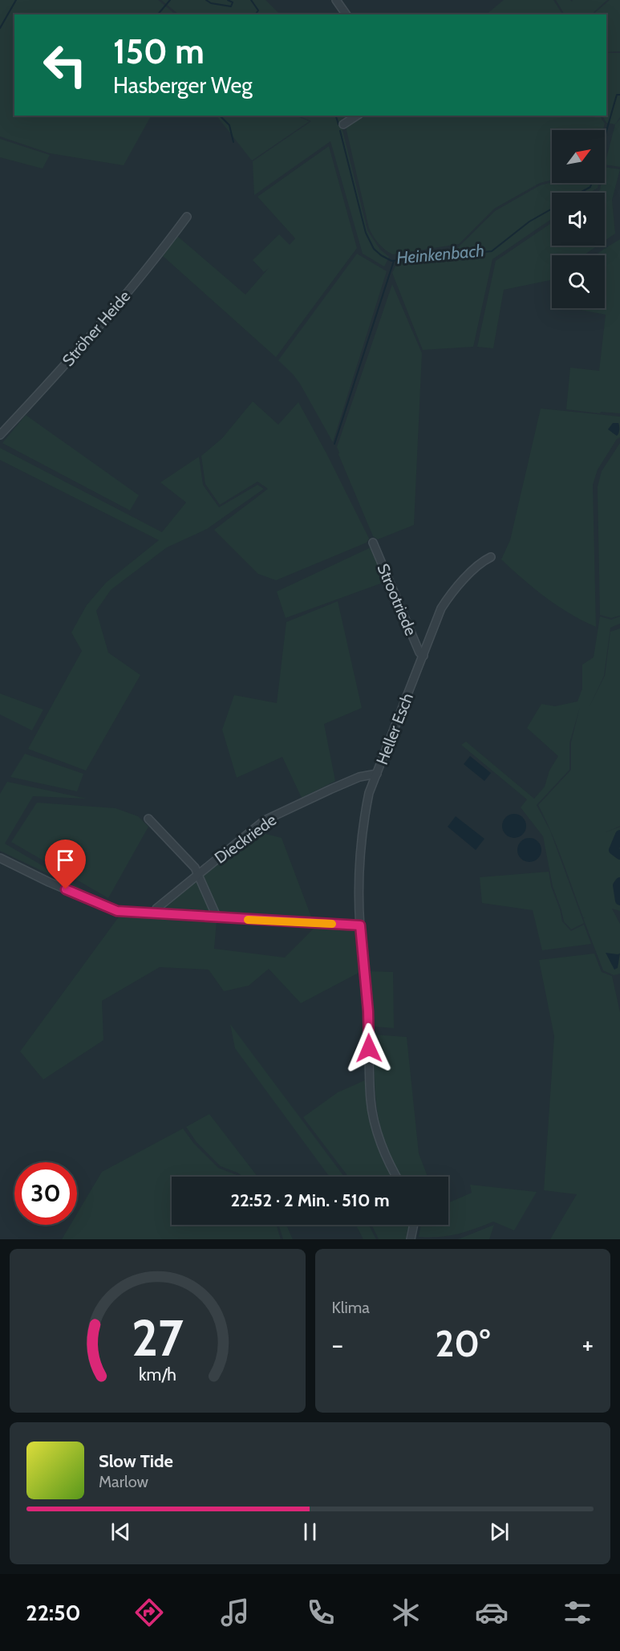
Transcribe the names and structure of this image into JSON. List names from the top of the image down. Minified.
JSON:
{"streets":{"street":["Ströher Heide","Strootriede","Heller Esch","Dieckriede"]},"crossings":[["Strootriede","Heller Esch"],["Heller Esch","Dieckriede"]],"water":["Heinkenbach"],"north":"top right","page":{"turn":["150 m","Hasberger Weg"],"limit":"30","trip":"22:52 · 2 Min. · 510 m","tile":"Klima","heat":["−","20°","+"],"song":["Slow Tide","Marlow"],"tabs":"22:50","gauge":["27","km/h"]}}
